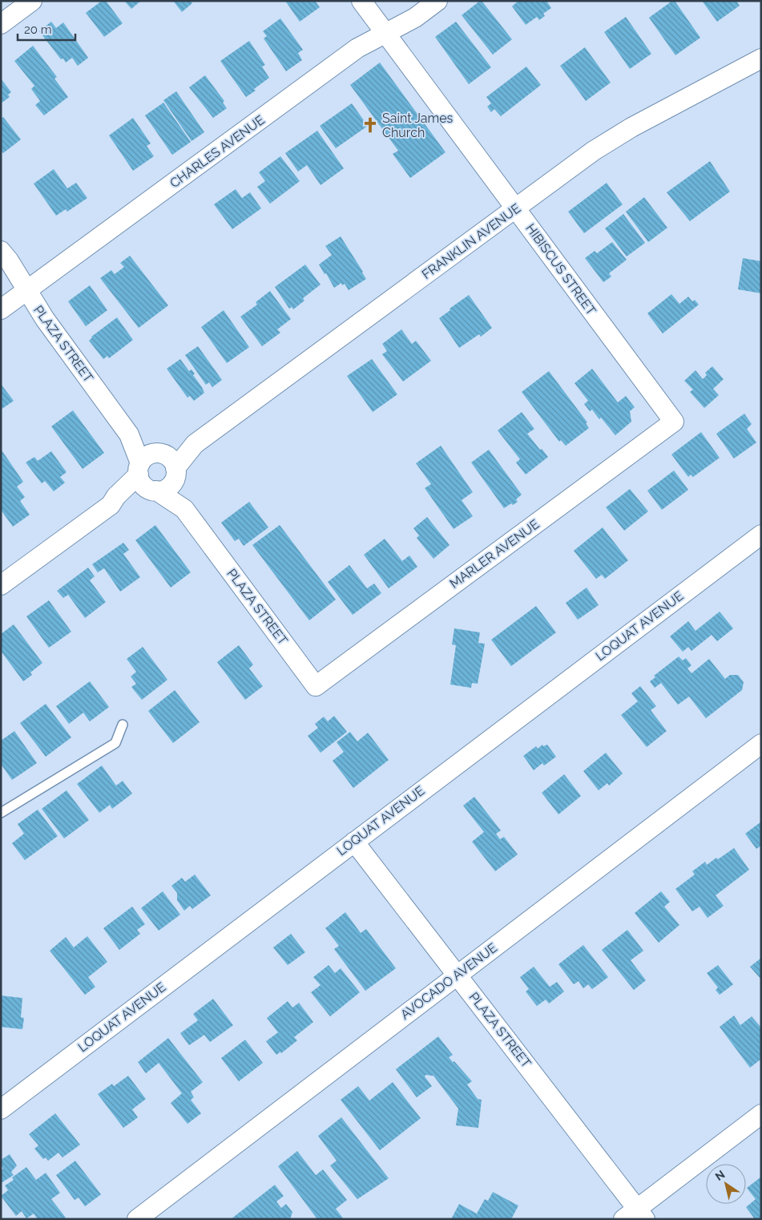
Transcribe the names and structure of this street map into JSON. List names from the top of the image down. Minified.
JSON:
{"streets":{"street":["CHARLES AVENUE","FRANKLIN AVENUE","HIBISCUS STREET","PLAZA STREET","MARLER AVENUE","LOQUAT AVENUE","AVOCADO AVENUE"]},"crossings":[["CHARLES AVENUE","HIBISCUS STREET"],["CHARLES AVENUE","PLAZA STREET"],["FRANKLIN AVENUE","HIBISCUS STREET"],["FRANKLIN AVENUE","PLAZA STREET"],["HIBISCUS STREET","MARLER AVENUE"],["PLAZA STREET","MARLER AVENUE"],["PLAZA STREET","LOQUAT AVENUE"],["PLAZA STREET","AVOCADO AVENUE"]],"places":{"church":["Saint James Church"]},"scale_bar":"20 m","north":"top left"}
